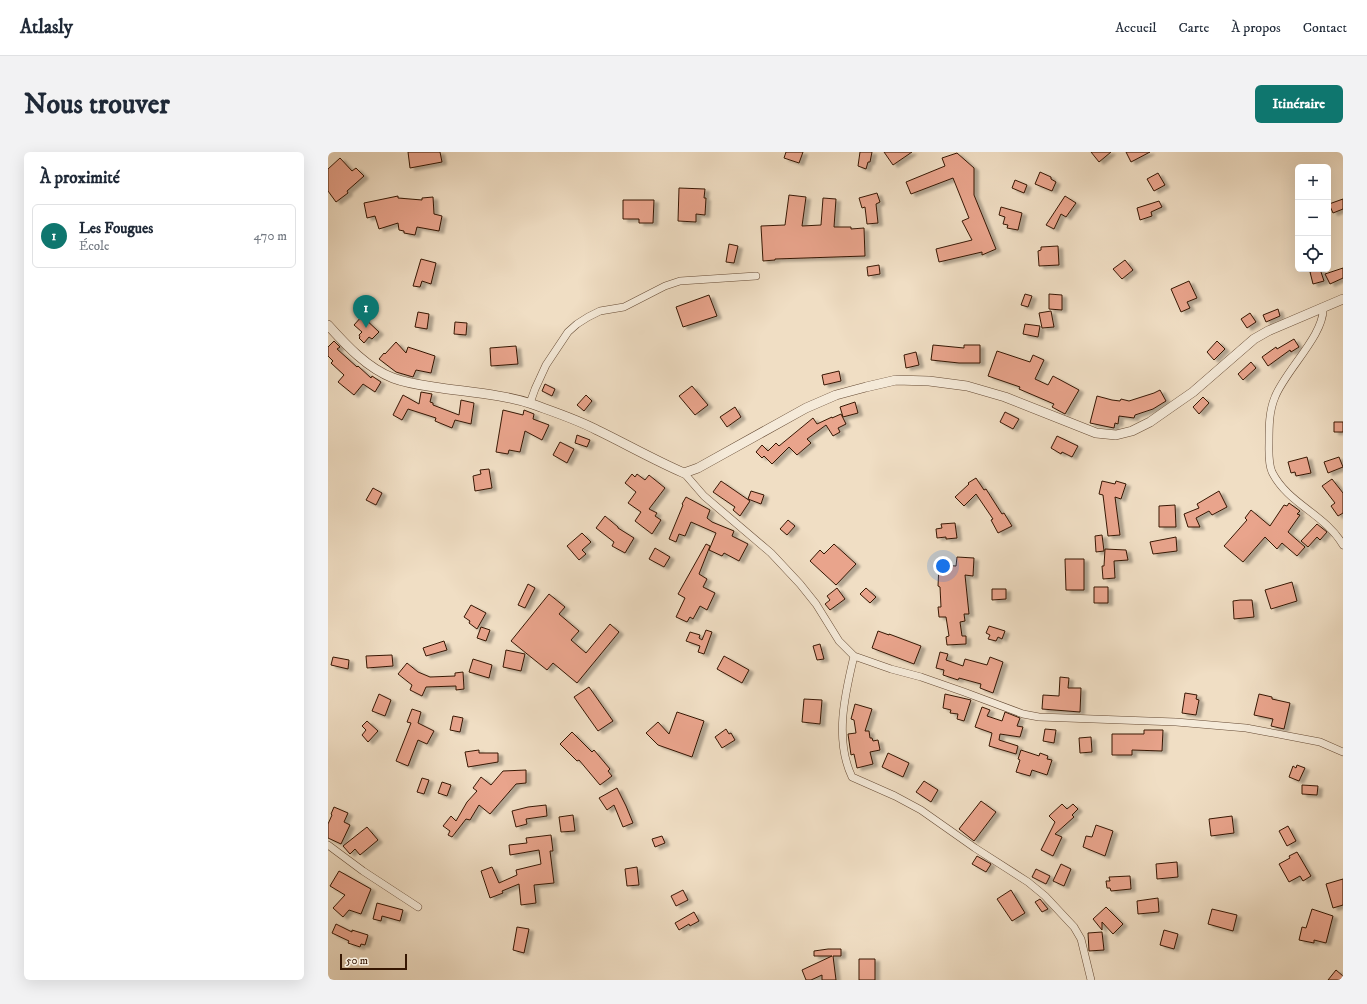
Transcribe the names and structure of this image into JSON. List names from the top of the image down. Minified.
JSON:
{"scale_bar":"50 m","page":{"header":"Atlasly","nav":["Accueil","Carte","À propos","Contact"],"buttons":"Itinéraire","title":"Nous trouver","heading":"À proximité","map_buttons":["+","−"],"list":[{"mark":"1","name":"Les Fougues","note":"École","value":"470 m"}],"pins":"1","scale":"50 m"}}
